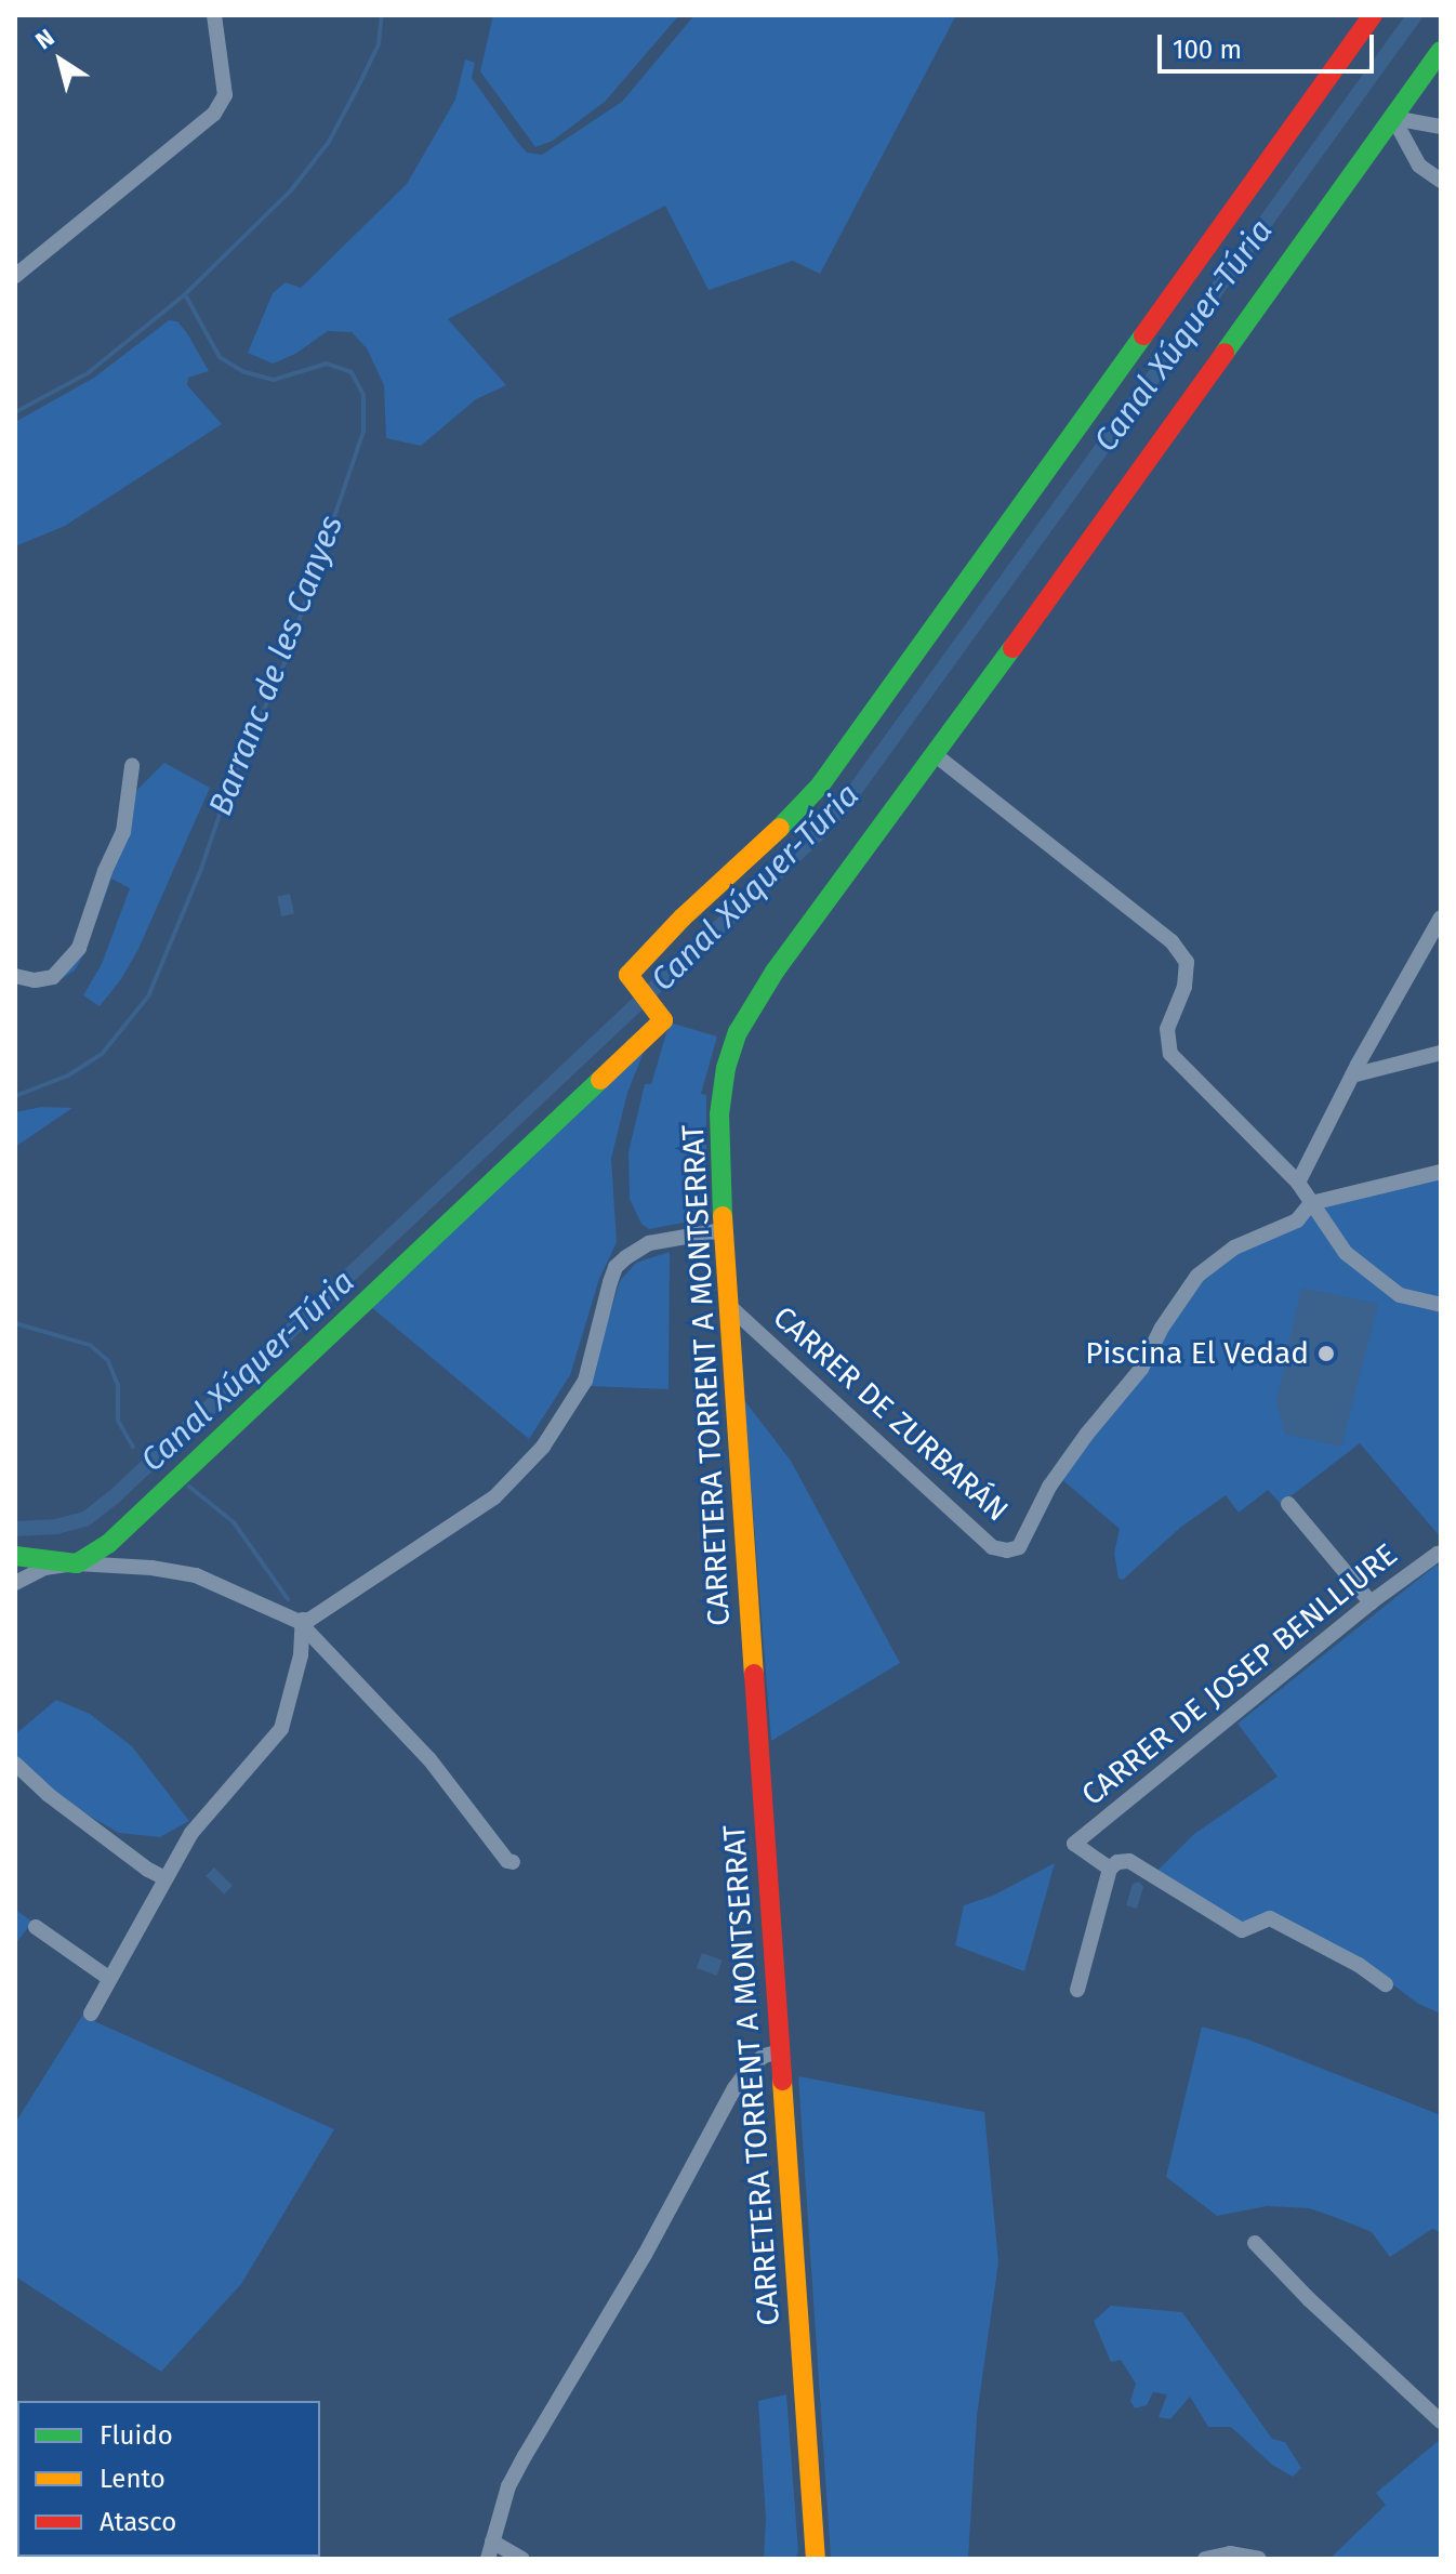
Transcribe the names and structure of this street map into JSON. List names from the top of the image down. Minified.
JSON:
{"streets":{"main road":["CARRETERA TORRENT A MONTSERRAT"],"street":["CARRER DE ZURBARÁN","CARRER DE JOSEP BENLLIURE"]},"crossings":[["CARRETERA TORRENT A MONTSERRAT","CARRER DE ZURBARÁN"]],"water":["Canal Xúquer-Túria","Barranc de les Canyes"],"places":["Piscina El Vedad"],"legend":["Fluido","Lento","Atasco"],"scale_bar":"100 m","north":"top left"}
